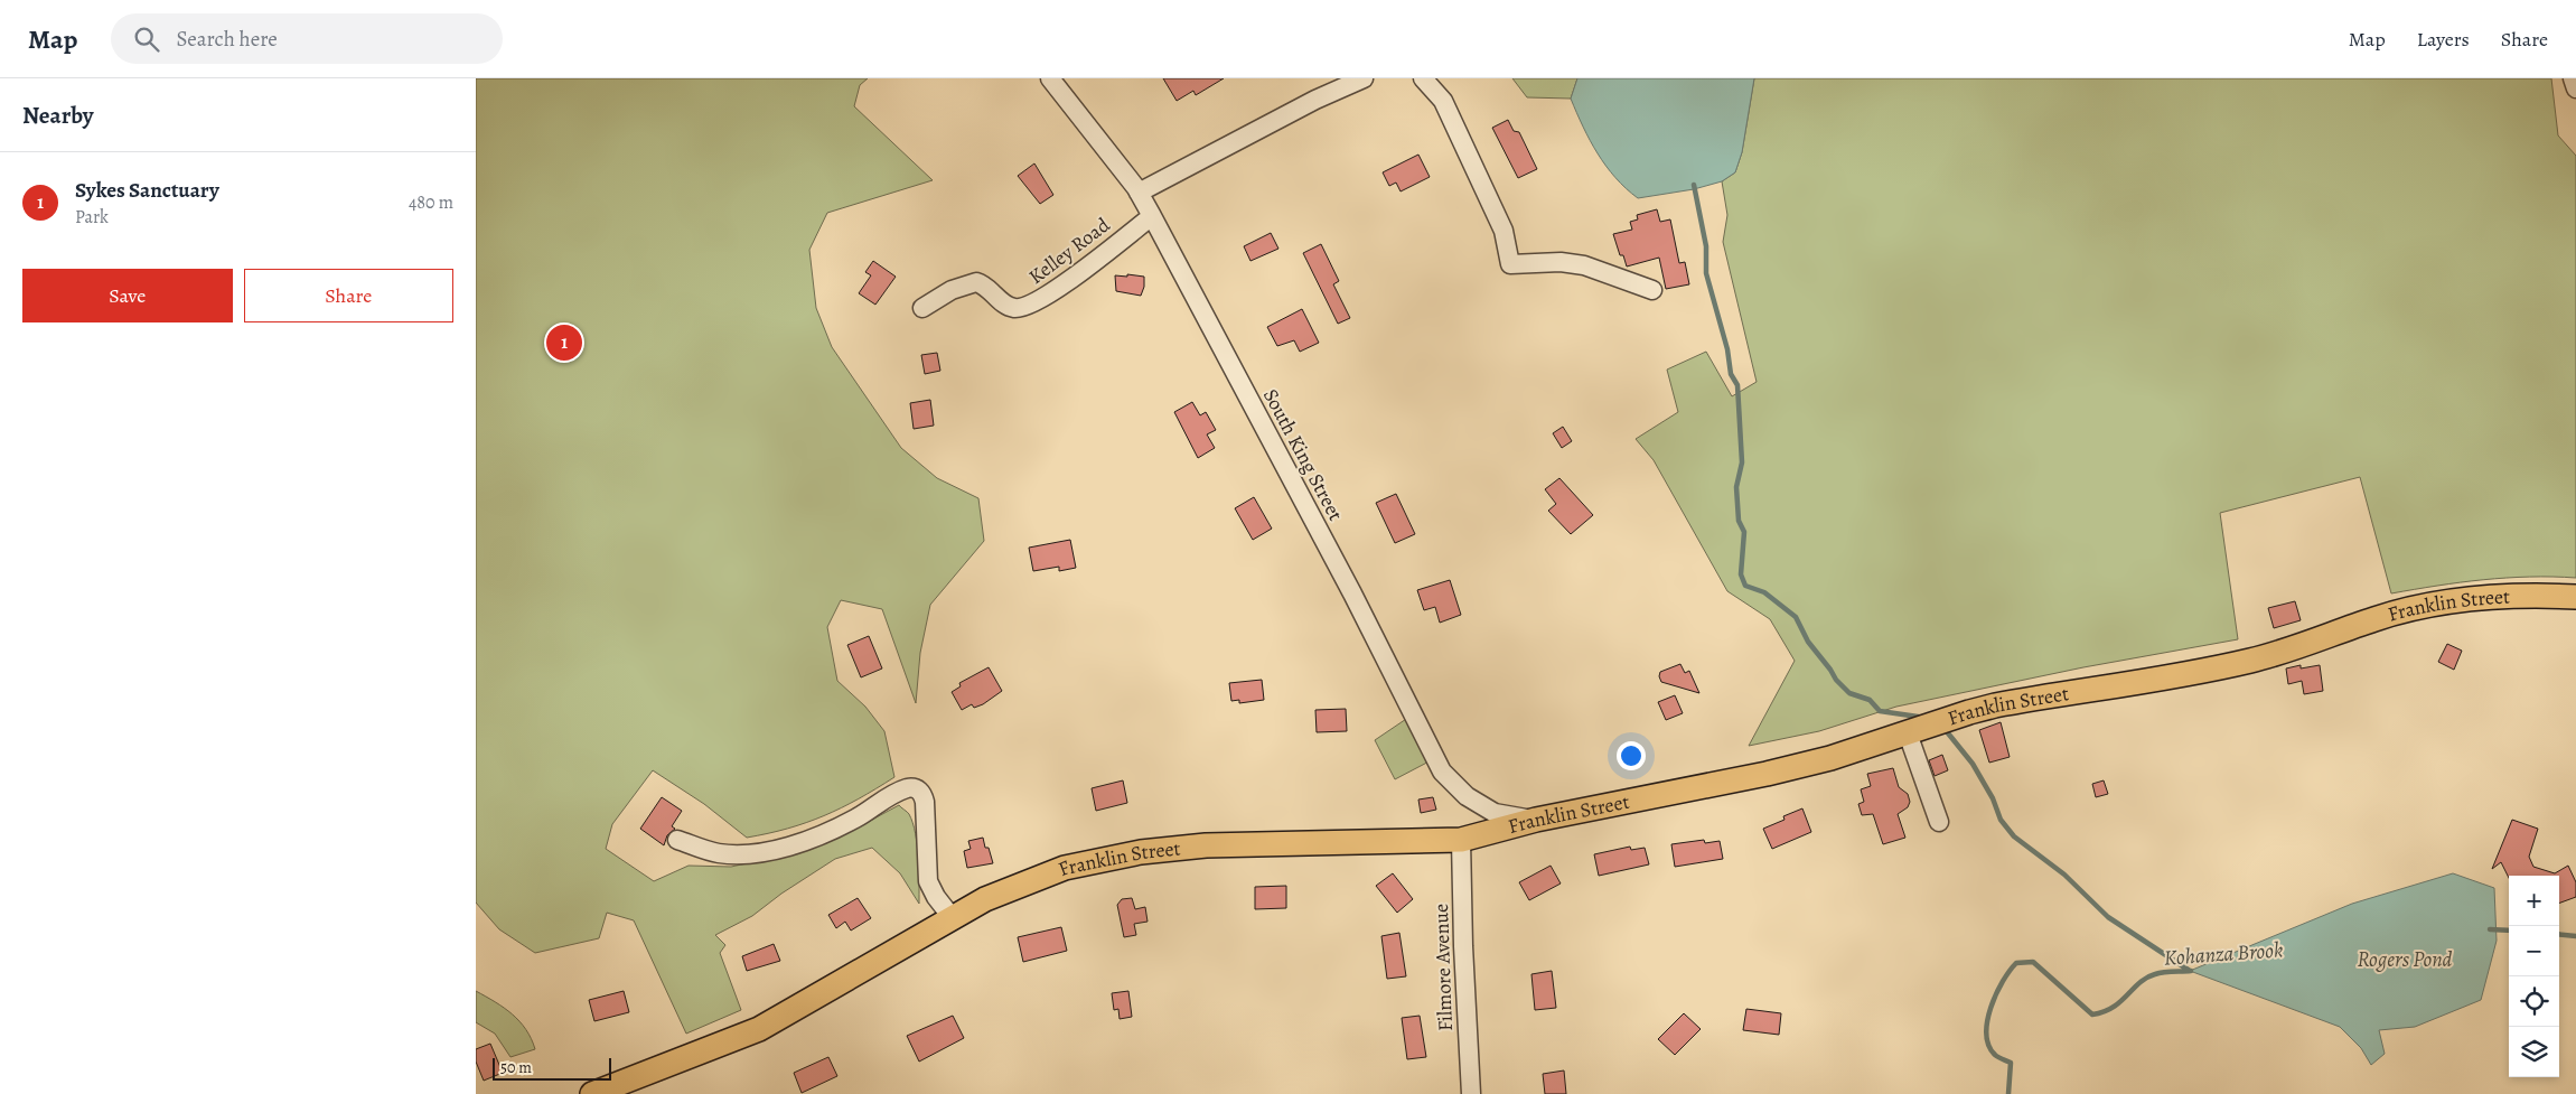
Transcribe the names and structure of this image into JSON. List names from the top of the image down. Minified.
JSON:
{"streets":{"main road":["Franklin Street"],"street":["Kelley Road","South King Street","Filmore Avenue"]},"crossings":[["Kelley Road","South King Street"],["South King Street","Franklin Street"],["Franklin Street","Filmore Avenue"]],"water":["Kohanza Brook","Rogers Pond"],"scale_bar":"50 m","page":{"header":"Map","search":"Search here","nav":["Map","Layers","Share"],"heading":"Nearby","list":[{"mark":"1","name":"Sykes Sanctuary","note":"Park","value":"480 m"}],"buttons":["Save","Share"],"pins":"1","map_buttons":["+","−"],"scale":"50 m"}}
